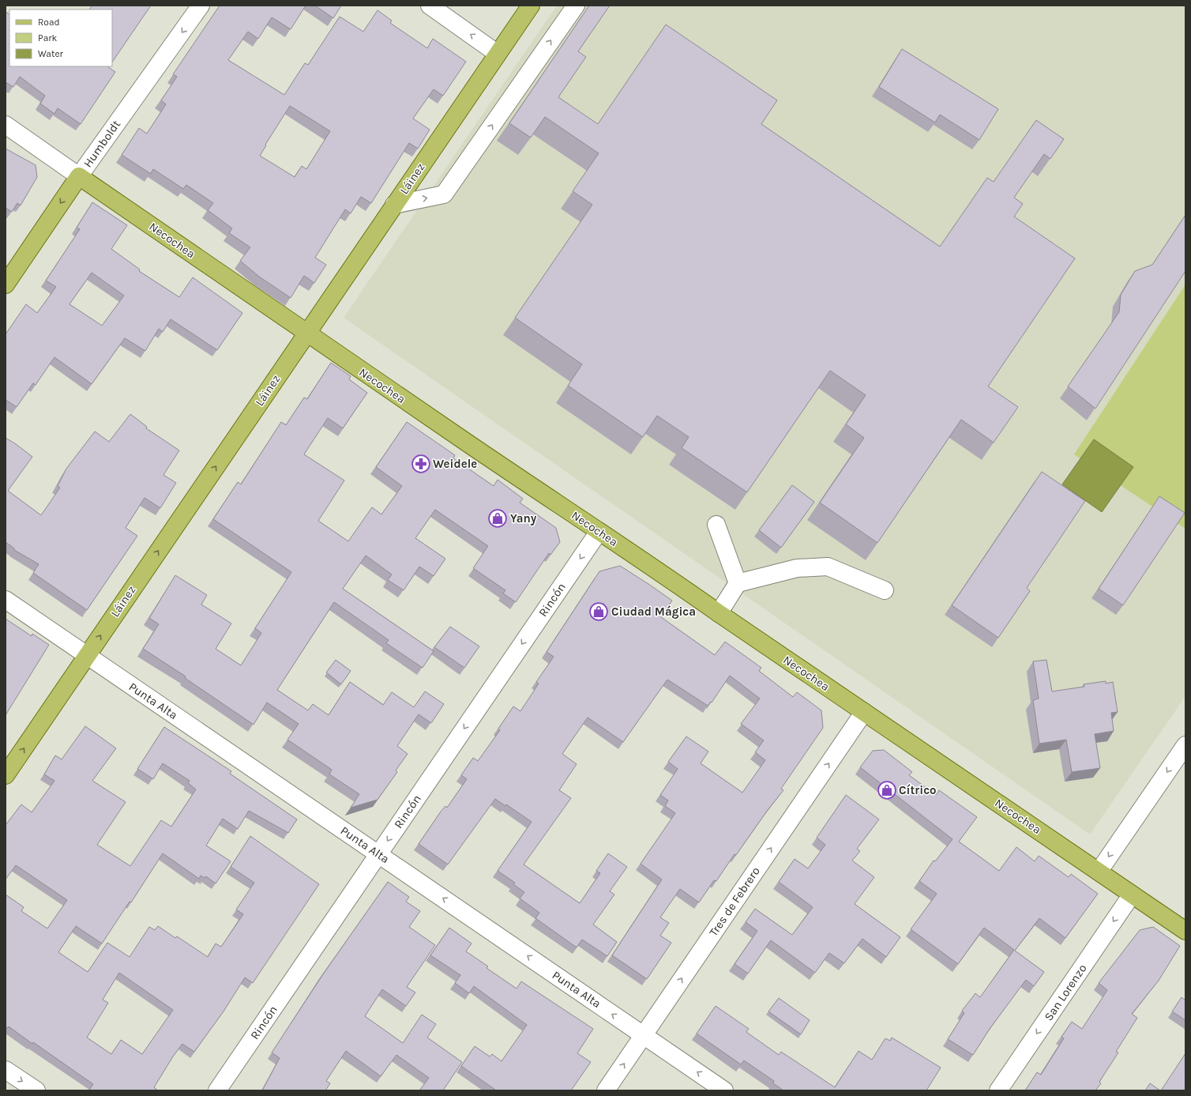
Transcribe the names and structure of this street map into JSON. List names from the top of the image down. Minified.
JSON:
{"streets":{"main road":["Humboldt","Láinez","Necochea"],"street":["Rincón","Punta Alta","Tres de Febrero","San Lorenzo"]},"crossings":[["Humboldt","Necochea"],["Láinez","Necochea"],["Láinez","Punta Alta"],["Necochea","Rincón"],["Necochea","Tres de Febrero"],["Necochea","San Lorenzo"],["Rincón","Punta Alta"],["Punta Alta","Tres de Febrero"]],"one_way":["Humboldt","Láinez","Rincón","Punta Alta","Tres de Febrero","San Lorenzo"],"places":{"pharmacy":["Weidele"],"shop":["Yany","Ciudad Mágica","Cítrico"]},"legend":["Road","Park","Water"]}
